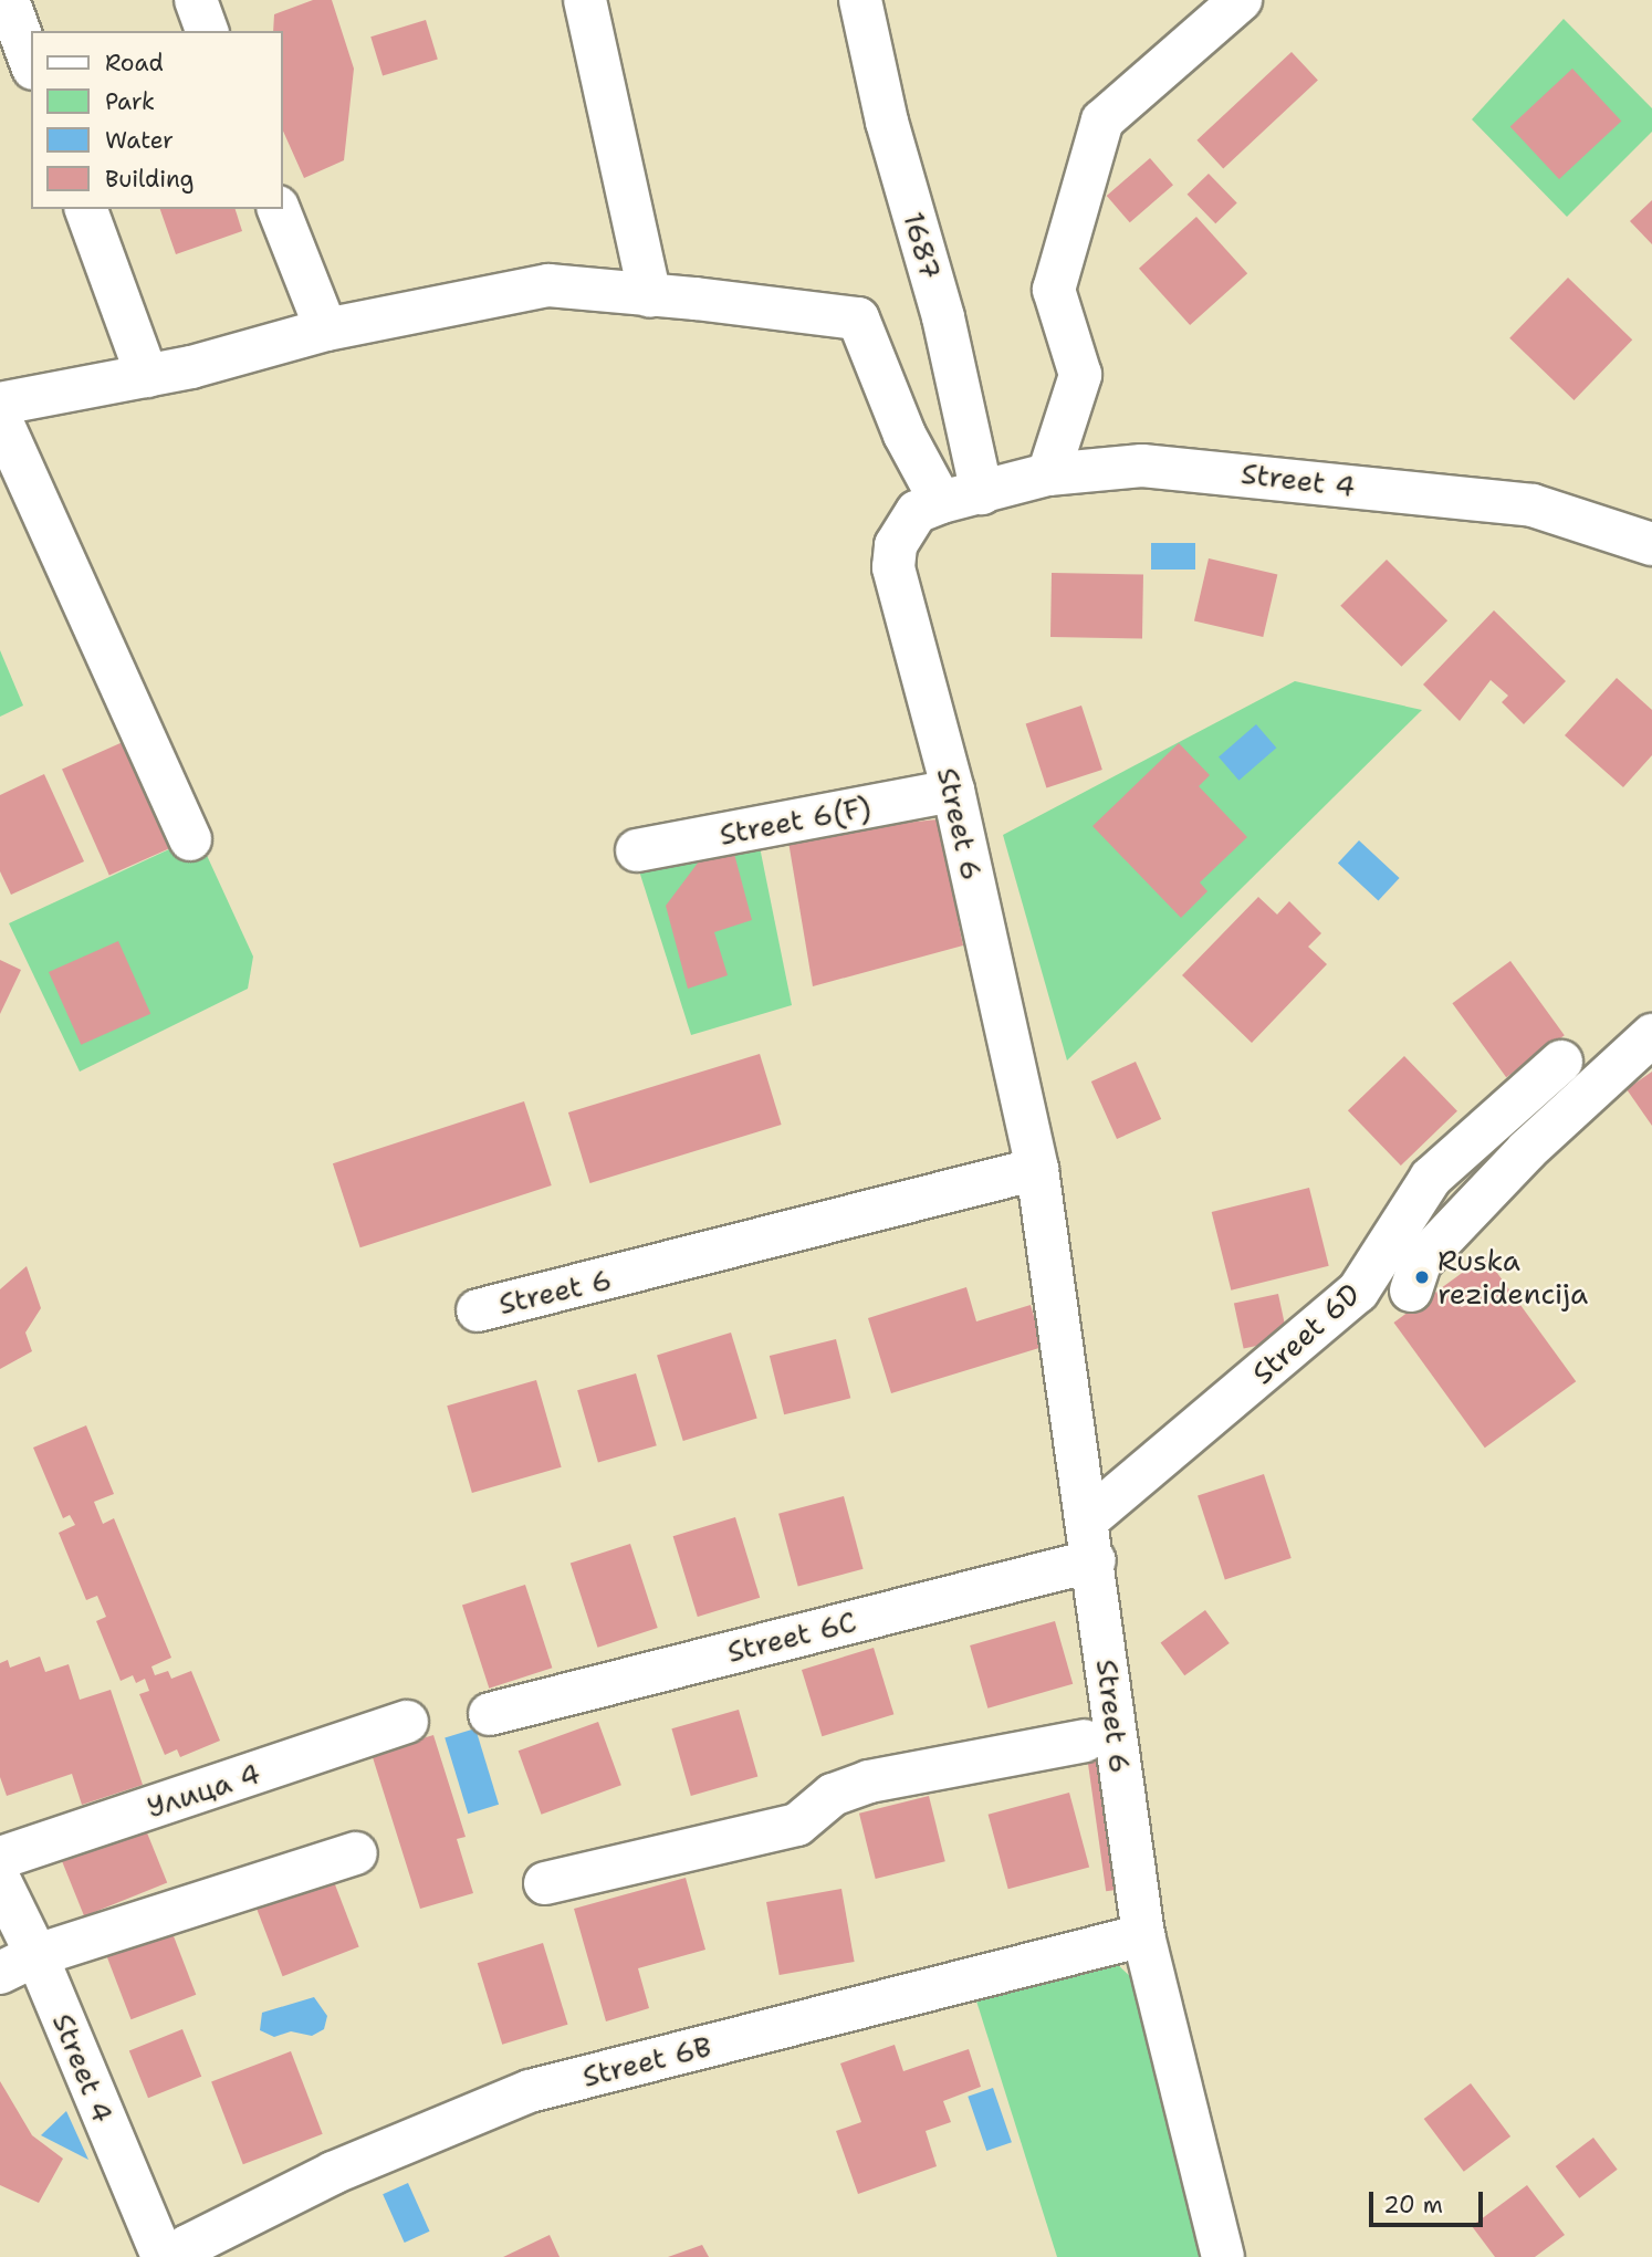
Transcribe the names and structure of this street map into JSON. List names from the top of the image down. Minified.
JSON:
{"streets":{"street":["1687","Street 4","Street 6(F)","Street 6","Street 6D","Street 6C","Улица 4","Street 6B"]},"crossings":[["1687","Street 4"],["Street 4","Street 6"],["Street 4","Street 6B"],["Street 6(F)","Street 6"],["Street 6","Street 6D"],["Street 6","Street 6C"],["Street 6","Street 6B"]],"places":["Ruska rezidencija"],"legend":["Road","Park","Water","Building"],"scale_bar":"20 m"}
